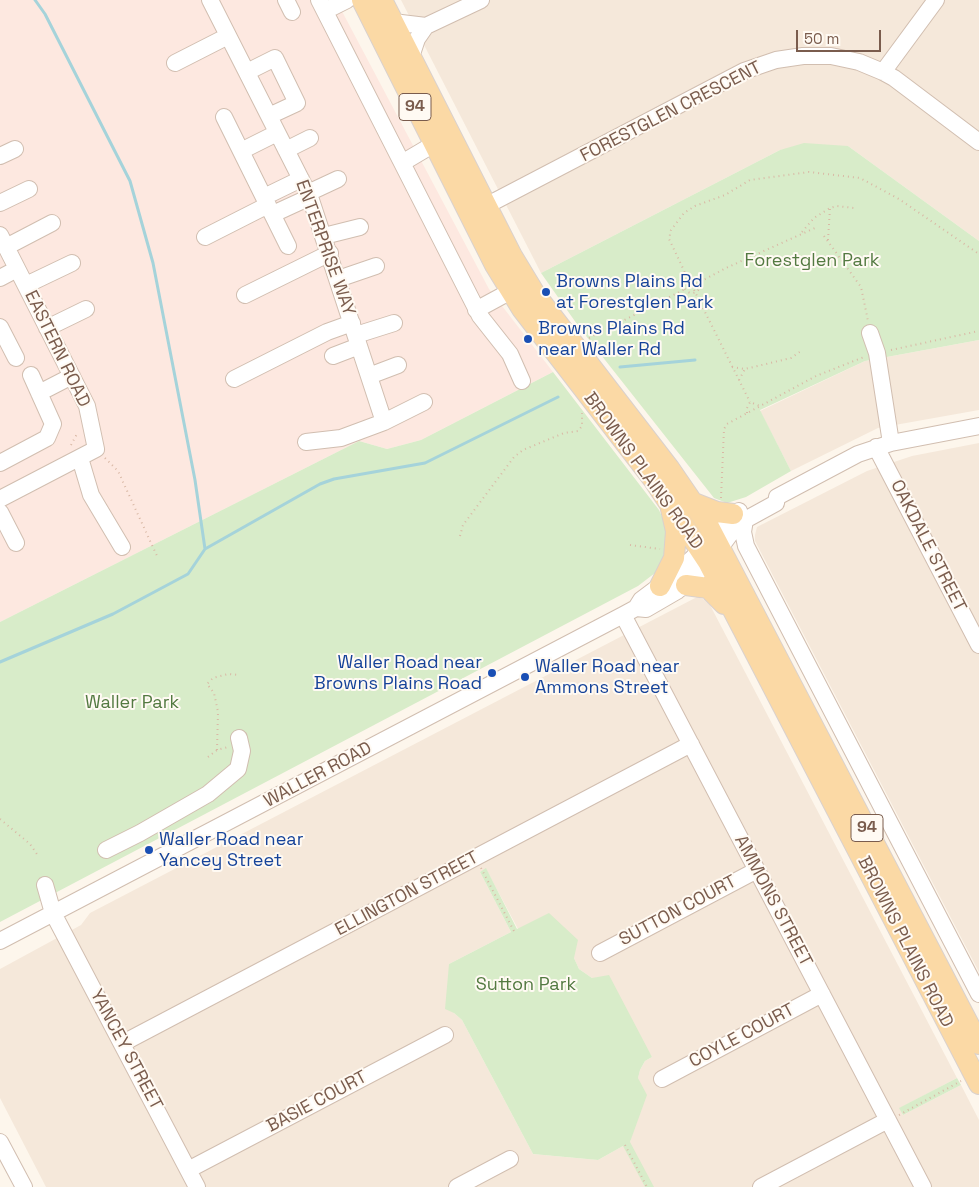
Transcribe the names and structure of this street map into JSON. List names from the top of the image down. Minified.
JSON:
{"streets":{"main road":["94","BROWNS PLAINS ROAD"],"street":["FORESTGLEN CRESCENT","ENTERPRISE WAY","EASTERN ROAD","OAKDALE STREET","WALLER ROAD","ELLINGTON STREET","AMMONS STREET","SUTTON COURT","COYLE COURT","YANCEY STREET","BASIE COURT"]},"crossings":[["FORESTGLEN CRESCENT","BROWNS PLAINS ROAD"],["BROWNS PLAINS ROAD","WALLER ROAD"],["WALLER ROAD","AMMONS STREET"],["WALLER ROAD","YANCEY STREET"],["ELLINGTON STREET","AMMONS STREET"],["ELLINGTON STREET","YANCEY STREET"],["AMMONS STREET","SUTTON COURT"],["AMMONS STREET","COYLE COURT"],["YANCEY STREET","BASIE COURT"]],"parks":["Forestglen Park","Waller Park","Sutton Park"],"places":["Browns Plains Rd at Forestglen Park","Browns Plains Rd near Waller Rd","Waller Road near Browns Plains Road","Waller Road near Ammons Street","Waller Road near Yancey Street"],"scale_bar":"50 m"}
